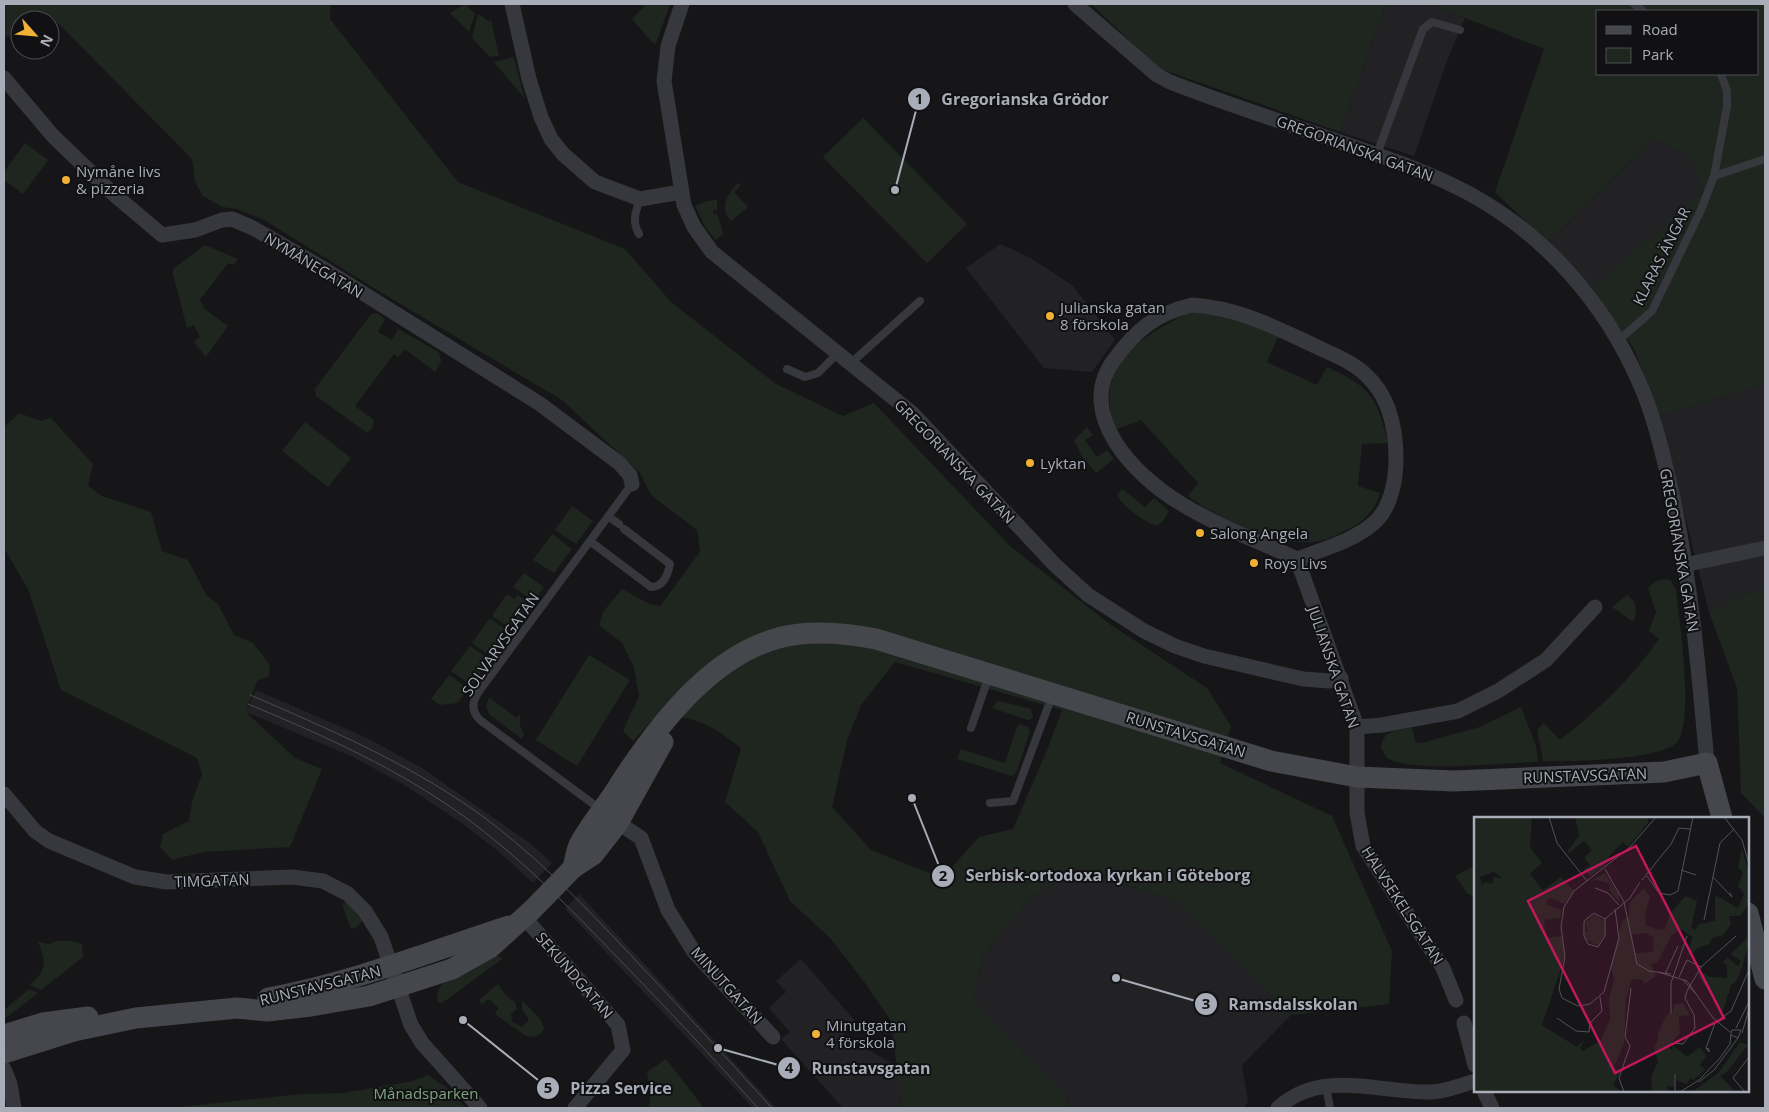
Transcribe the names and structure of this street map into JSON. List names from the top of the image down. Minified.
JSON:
{"streets":{"street":["GREGORIANSKA GATAN","NYMÅNEGATAN","JULIANSKA GATAN","RUNSTAVSGATAN","TIMGATAN","HALVSEKELSGATAN","SEKUNDGATAN","MINUTGATAN"],"lane":["KLARAS ÄNGAR","SOLVARVSGATAN"]},"crossings":[["GREGORIANSKA GATAN","KLARAS ÄNGAR"],["GREGORIANSKA GATAN","JULIANSKA GATAN"],["GREGORIANSKA GATAN","RUNSTAVSGATAN"],["NYMÅNEGATAN","SOLVARVSGATAN"],["SOLVARVSGATAN","RUNSTAVSGATAN"],["SOLVARVSGATAN","MINUTGATAN"],["JULIANSKA GATAN","RUNSTAVSGATAN"],["JULIANSKA GATAN","HALVSEKELSGATAN"],["RUNSTAVSGATAN","TIMGATAN"],["RUNSTAVSGATAN","HALVSEKELSGATAN"],["RUNSTAVSGATAN","SEKUNDGATAN"],["RUNSTAVSGATAN","MINUTGATAN"]],"parks":["Månadsparken"],"places":["Nymåne livs & pizzeria","Gregorianska Grödor","Julianska gatan 8 förskola","Lyktan","Salong Angela","Roys Livs","Serbisk-ortodoxa kyrkan i Göteborg","Ramsdalsskolan","Pizza Service","Minutgatan 4 förskola","Runstavsgatan"],"legend":["Road","Park"],"north":"bottom right"}
